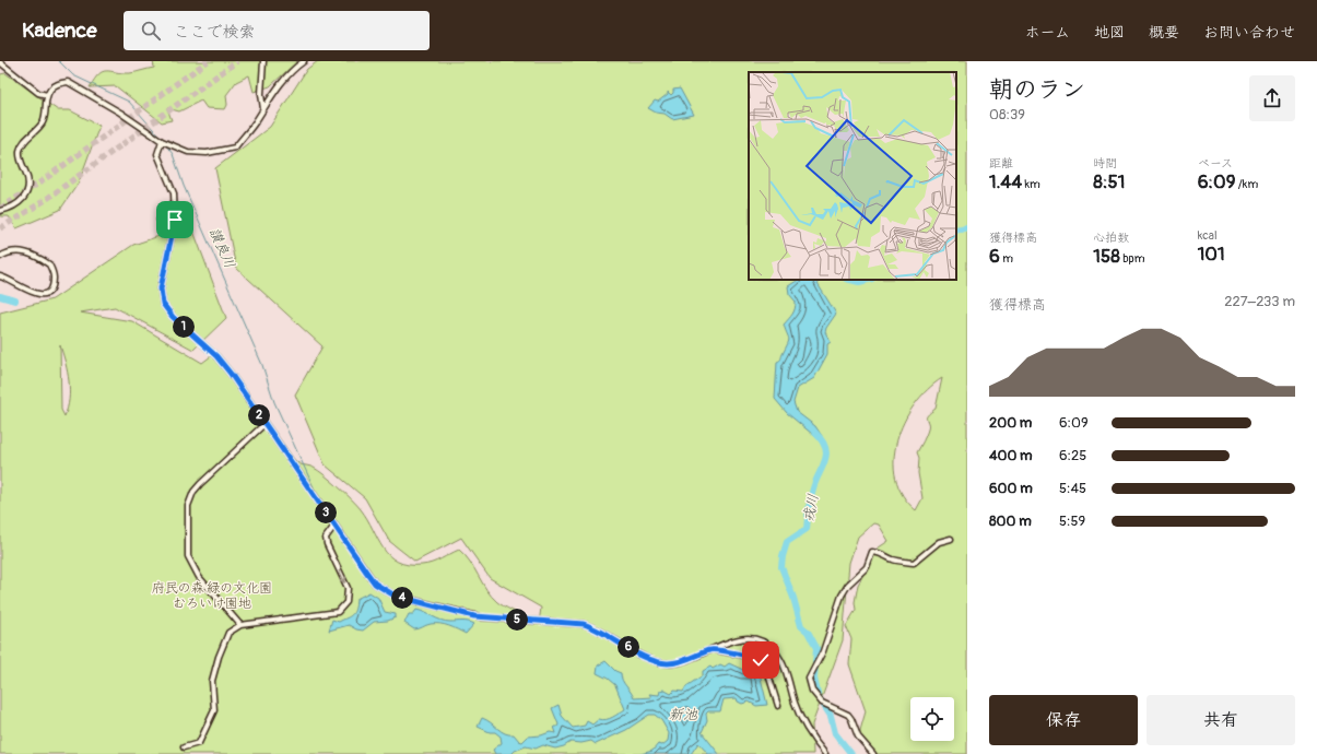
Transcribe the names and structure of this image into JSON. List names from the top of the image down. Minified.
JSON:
{"water":["讃良川","戎川","新池"],"parks":["府民の森 緑の文化園 むろいけ園地"],"page":{"header":"Kadence","search":"ここで検索","nav":["ホーム","地図","概要","お問い合わせ"],"heading":["朝のラン","08:39"],"stats":[["距離","1.44 km"],["時間","8:51"],["ペース","6:09 /km"],["獲得標高","6 m"],["心拍数","158 bpm"],["kcal","101"]],"chart":["獲得標高","227–233 m"],"pins":["1","2","3","4","5","6"],"list":[{"name":"200 m","note":"6:09"},{"name":"400 m","note":"6:25"},{"name":"600 m","note":"5:45"},{"name":"800 m","note":"5:59"}],"buttons":["保存","共有"]}}
